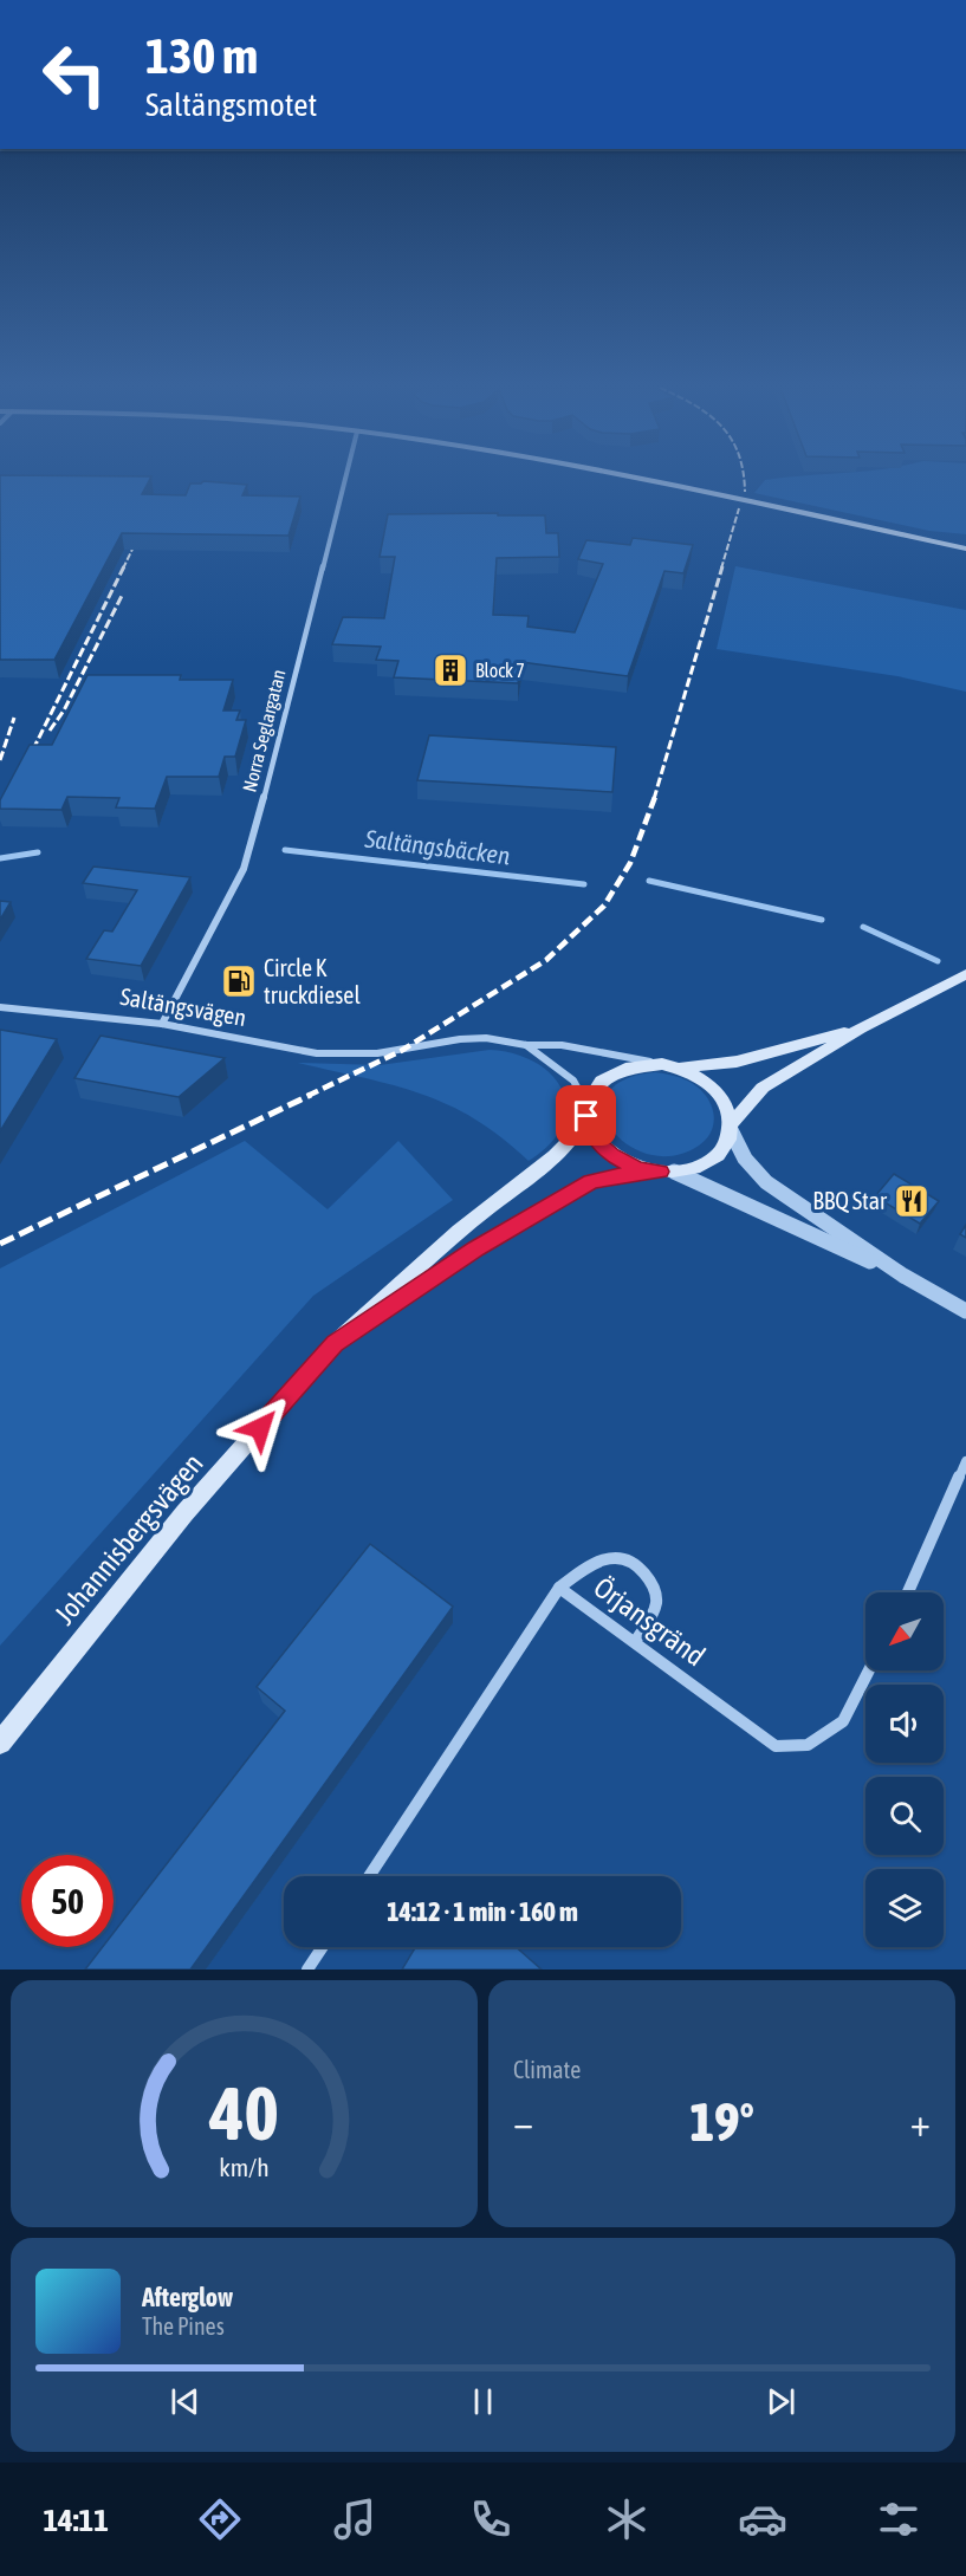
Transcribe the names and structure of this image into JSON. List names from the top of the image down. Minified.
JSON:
{"streets":{"main road":["Johannisbergsvägen"],"street":["Norra Seglargatan","Saltängsvägen","Örjansgränd"]},"crossings":[["Norra Seglargatan","Saltängsvägen"],["Saltängsvägen","Johannisbergsvägen"]],"water":["Saltängsbäcken"],"places":{"building":["Block 7"],"fuel station":["Circle K truckdiesel"],"restaurant":["BBQ Star"]},"north":"bottom left","page":{"turn":["130 m","Saltängsmotet"],"limit":"50","trip":"14:12 · 1 min · 160 m","tile":"Climate","heat":["−","19°","+"],"song":["Afterglow","The Pines"],"tabs":"14:11","gauge":["40","km/h"]}}
